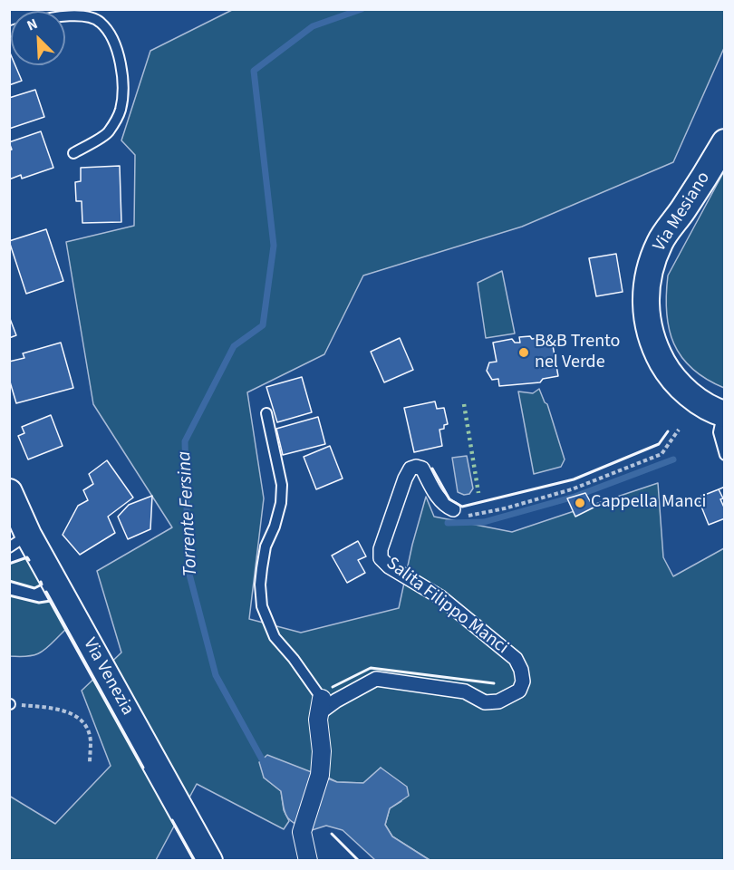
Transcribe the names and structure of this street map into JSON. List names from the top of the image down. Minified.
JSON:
{"streets":{"main road":["Via Mesiano","Via Venezia"],"street":["Salita Filippo Manci"]},"water":["Torrente Fersina"],"places":["B&B Trento nel Verde","Cappella Manci"],"north":"top left"}
